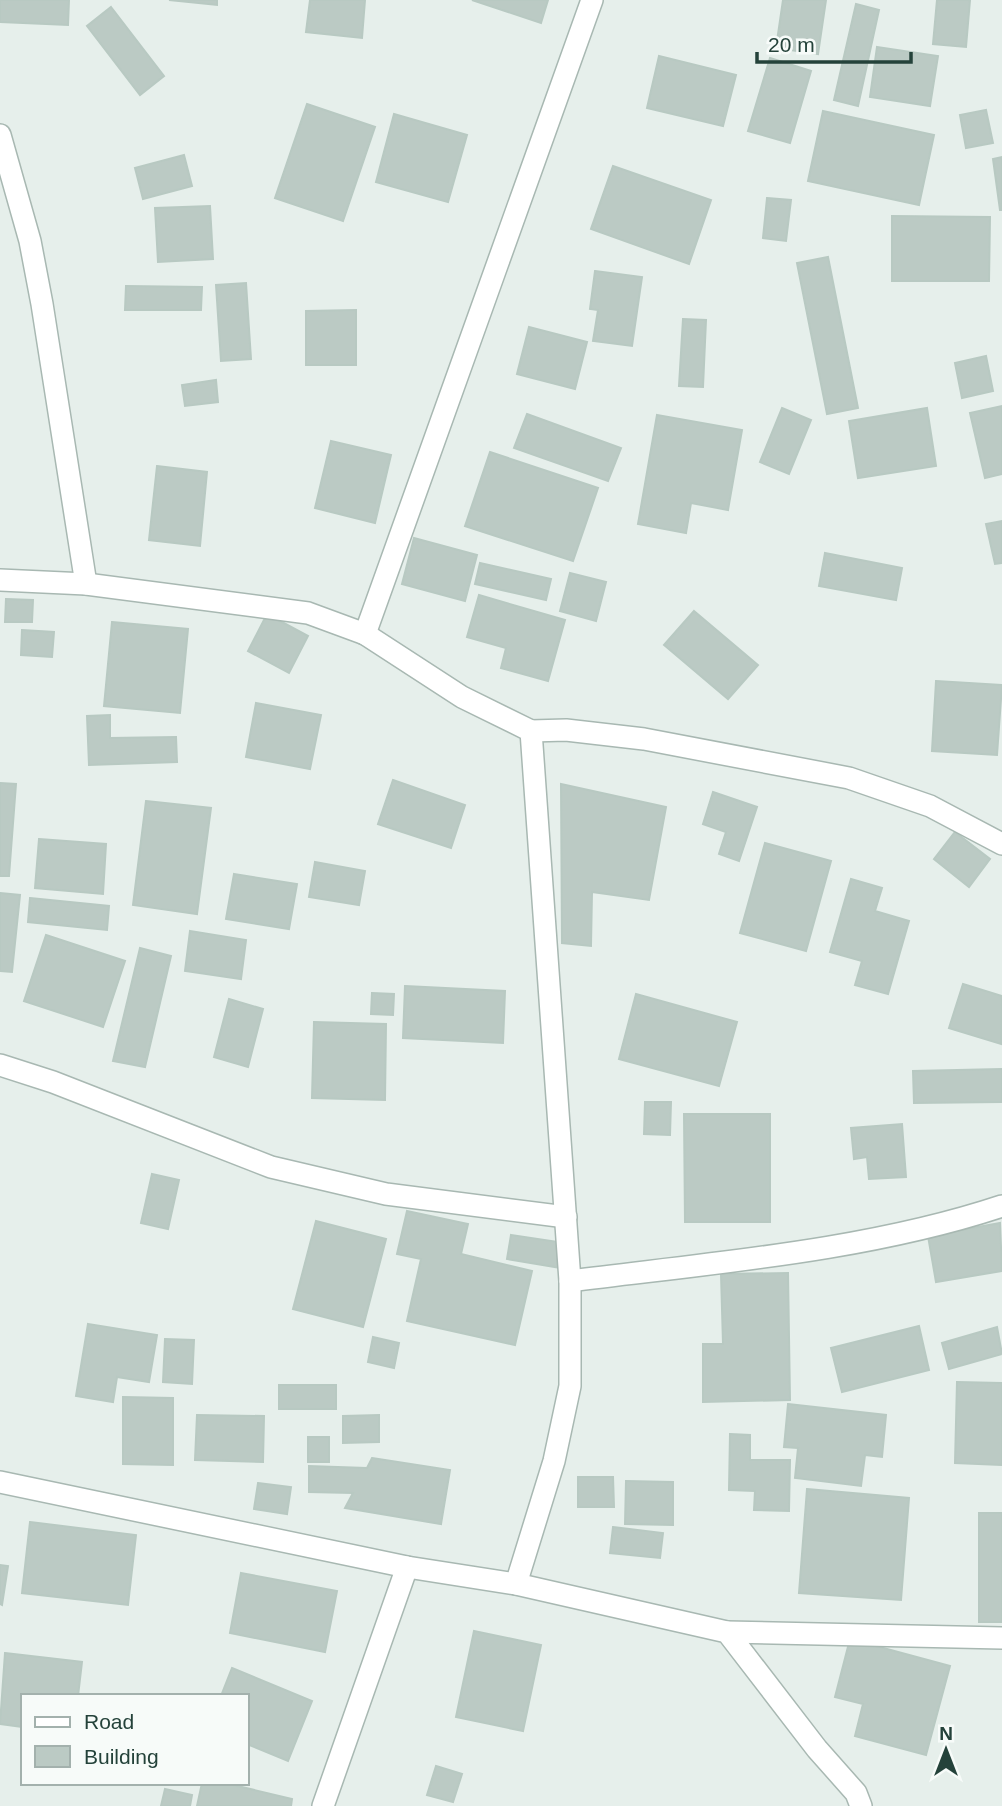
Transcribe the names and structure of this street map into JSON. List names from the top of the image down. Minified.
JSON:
{"legend":["Road","Building"],"scale_bar":"20 m","north":"top"}
